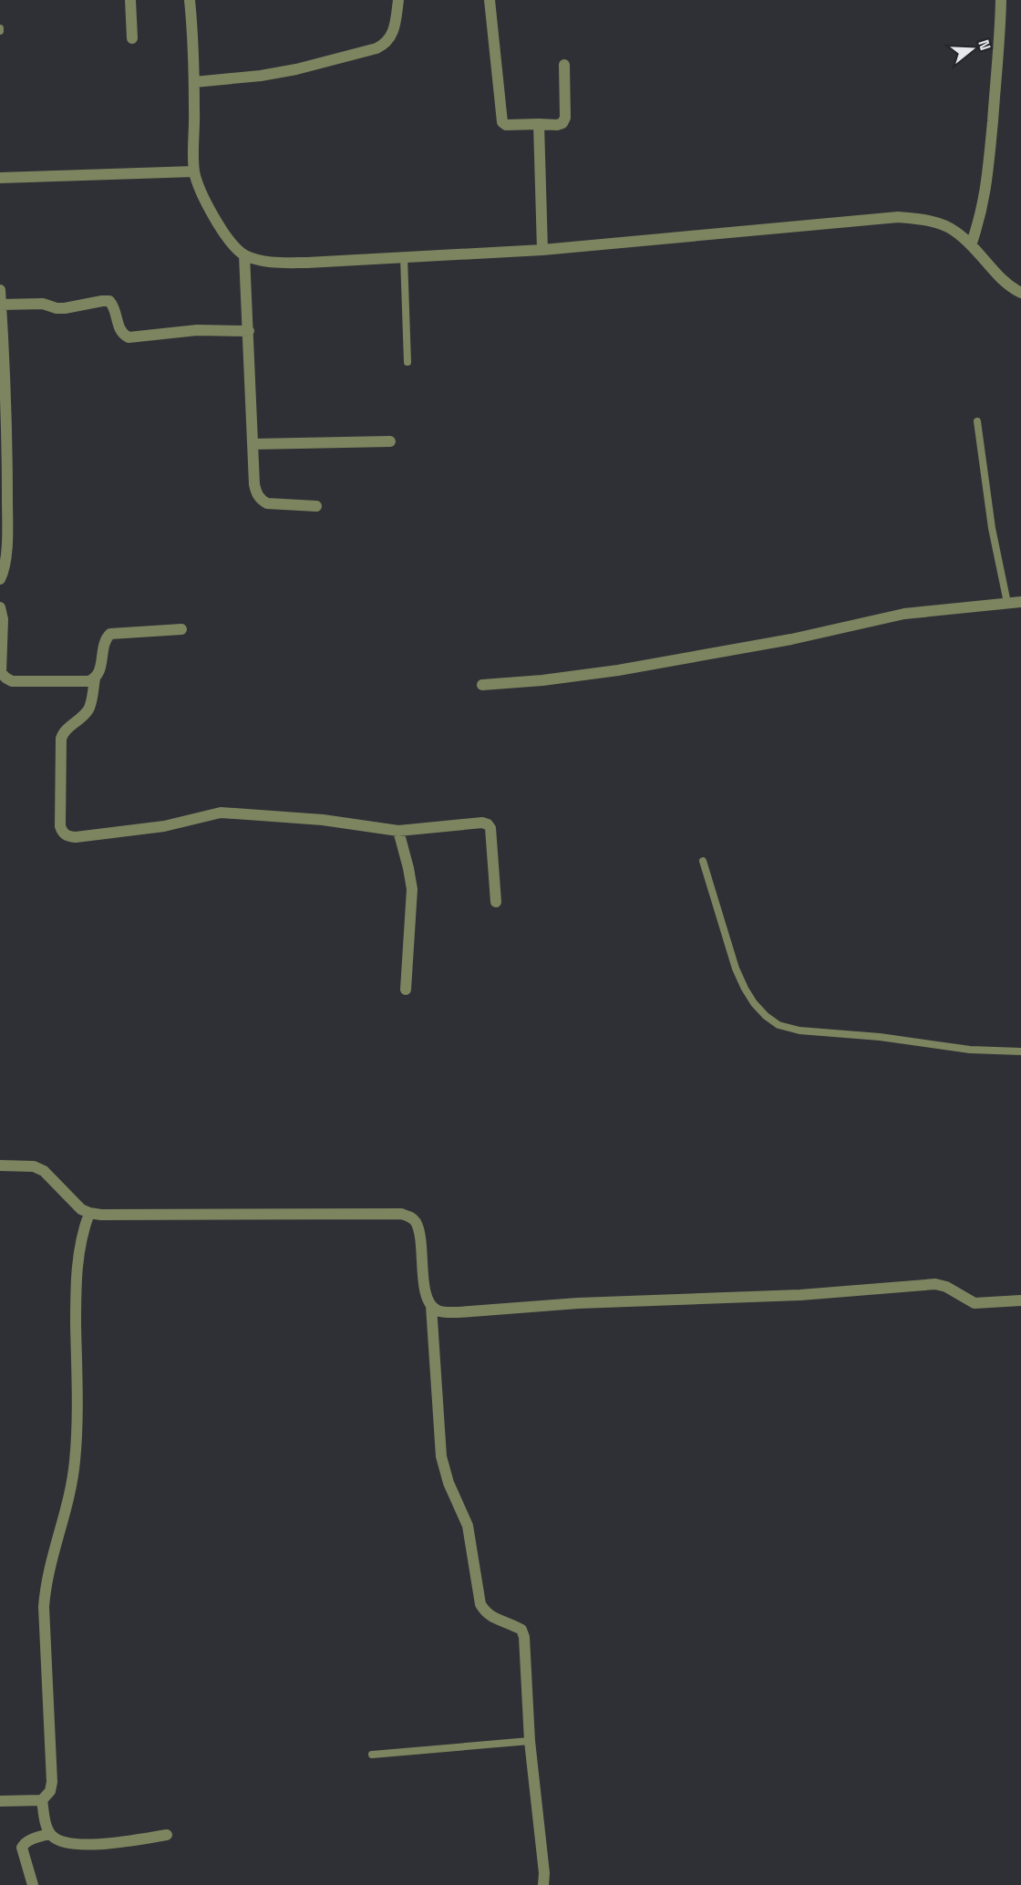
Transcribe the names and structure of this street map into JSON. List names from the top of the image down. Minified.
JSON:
{"north":"right"}
